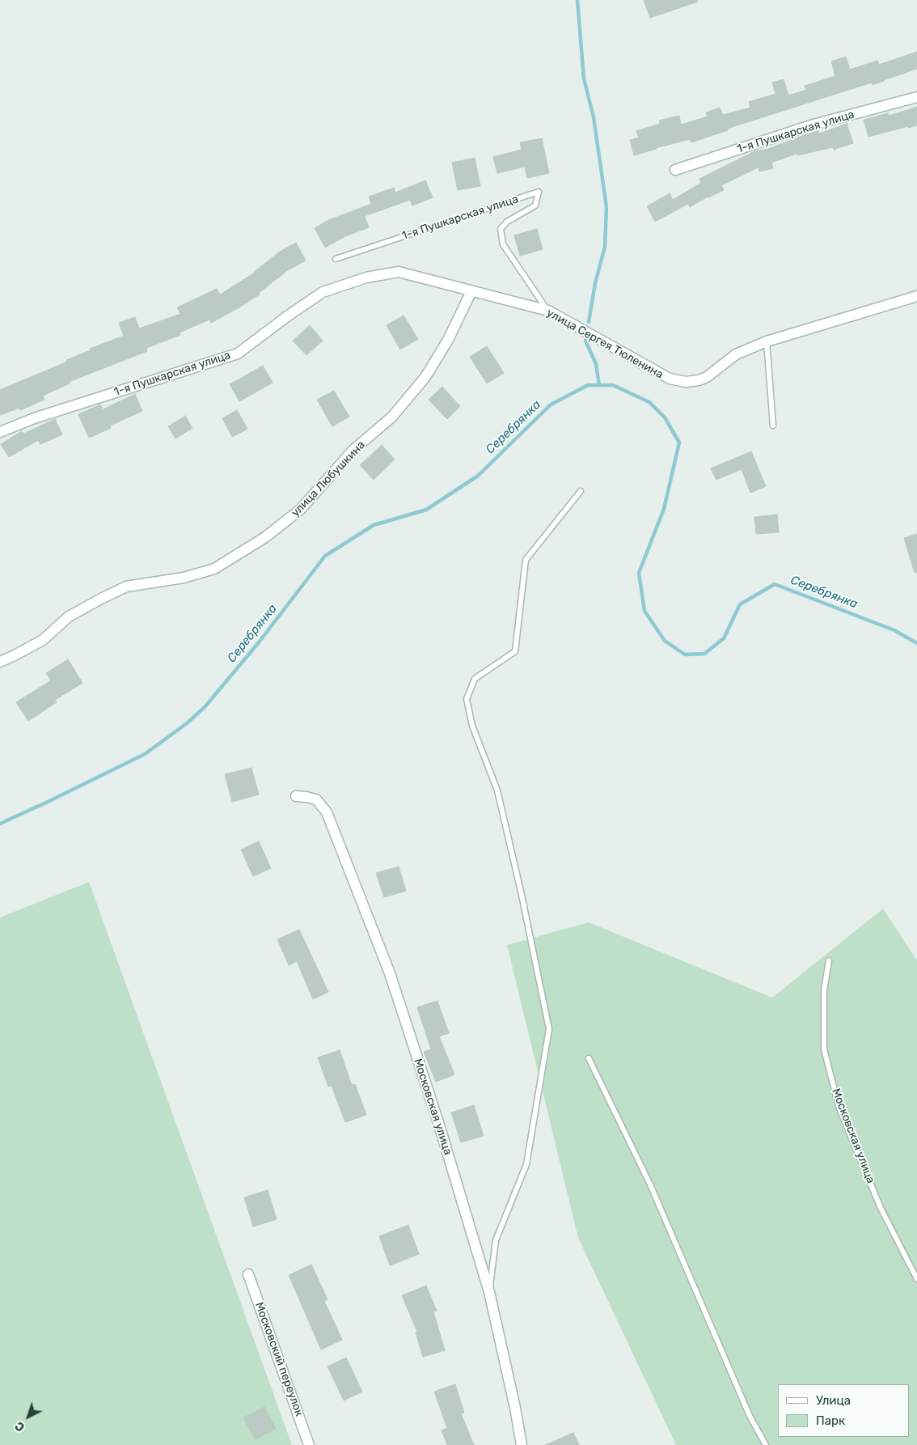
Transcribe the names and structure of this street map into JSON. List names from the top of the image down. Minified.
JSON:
{"streets":{"street":["1-я Пушкарская улица","улица Сергея Тюленина","улица Любушкина","Московская улица","Московский переулок"]},"crossings":[["1-я Пушкарская улица","улица Сергея Тюленина"],["1-я Пушкарская улица","улица Любушкина"],["улица Сергея Тюленина","улица Любушкина"]],"water":["Серебрянка"],"legend":["Улица","Парк"],"north":"bottom left"}
